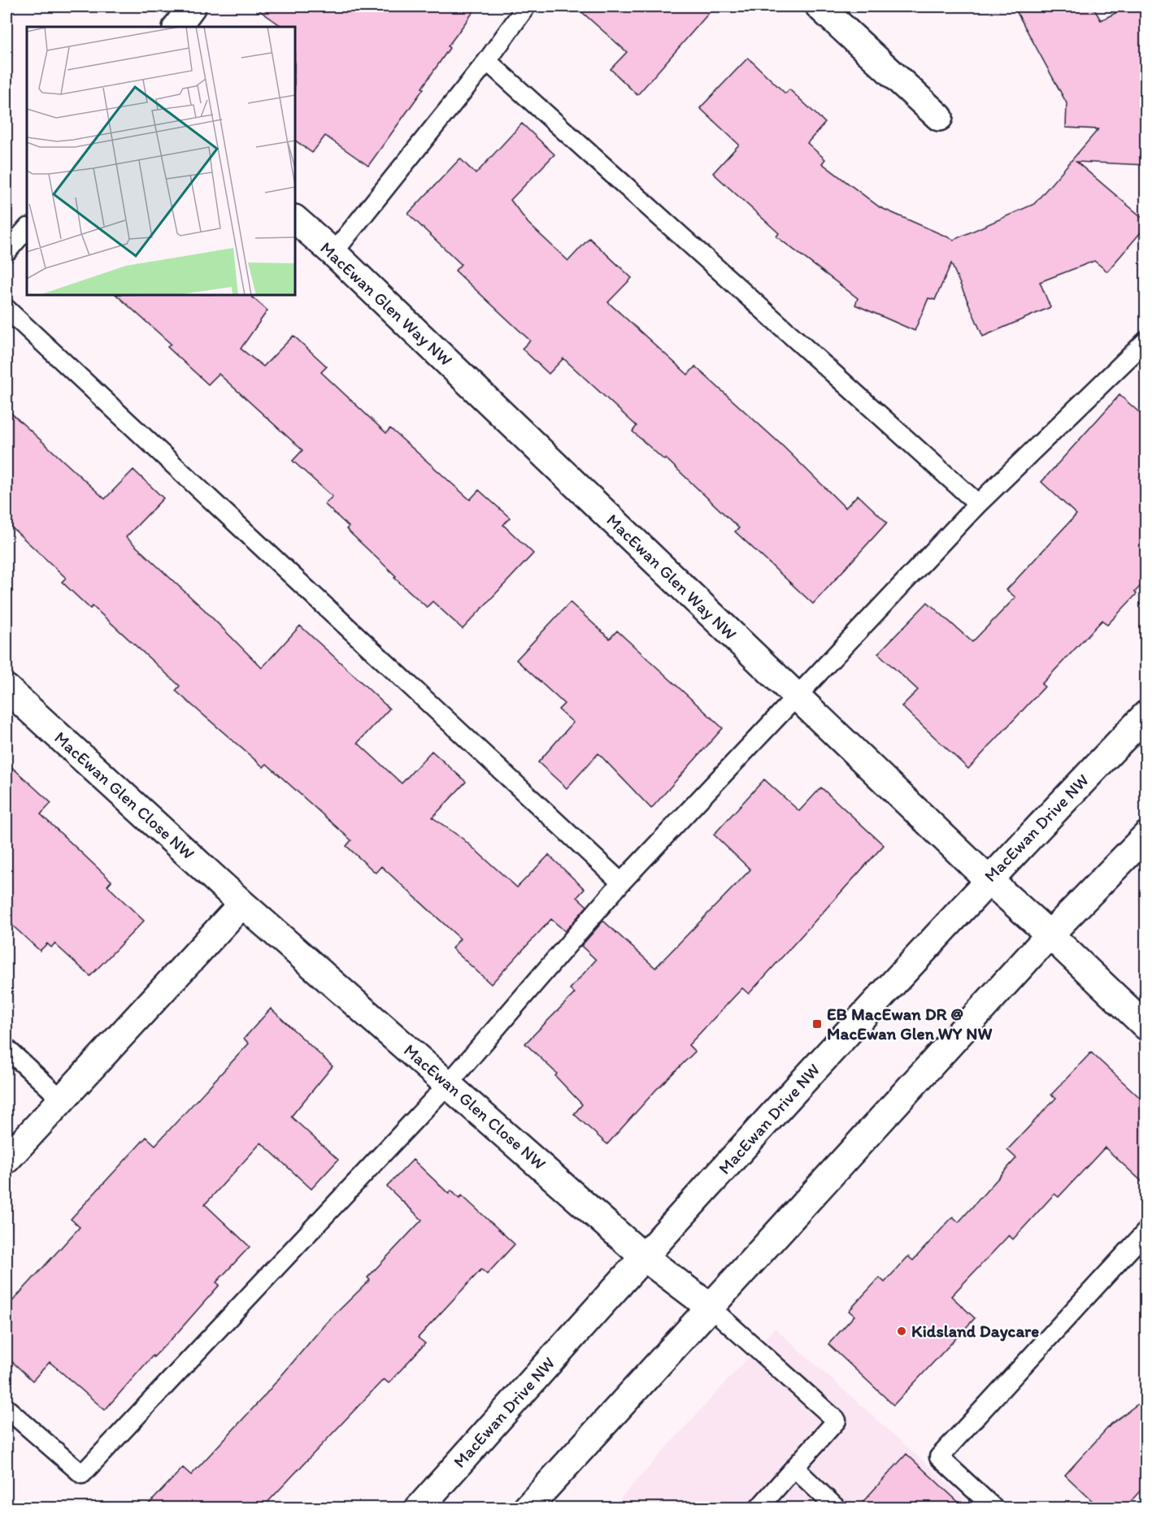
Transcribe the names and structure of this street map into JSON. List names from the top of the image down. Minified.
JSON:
{"streets":{"street":["MacEwan Glen Way NW","MacEwan Glen Close NW","MacEwan Drive NW"]},"crossings":[["MacEwan Glen Way NW","MacEwan Drive NW"],["MacEwan Glen Close NW","MacEwan Drive NW"]],"places":{"transit":["EB MacEwan DR @ MacEwan Glen WY NW"],"other":["Kidsland Daycare"]}}
